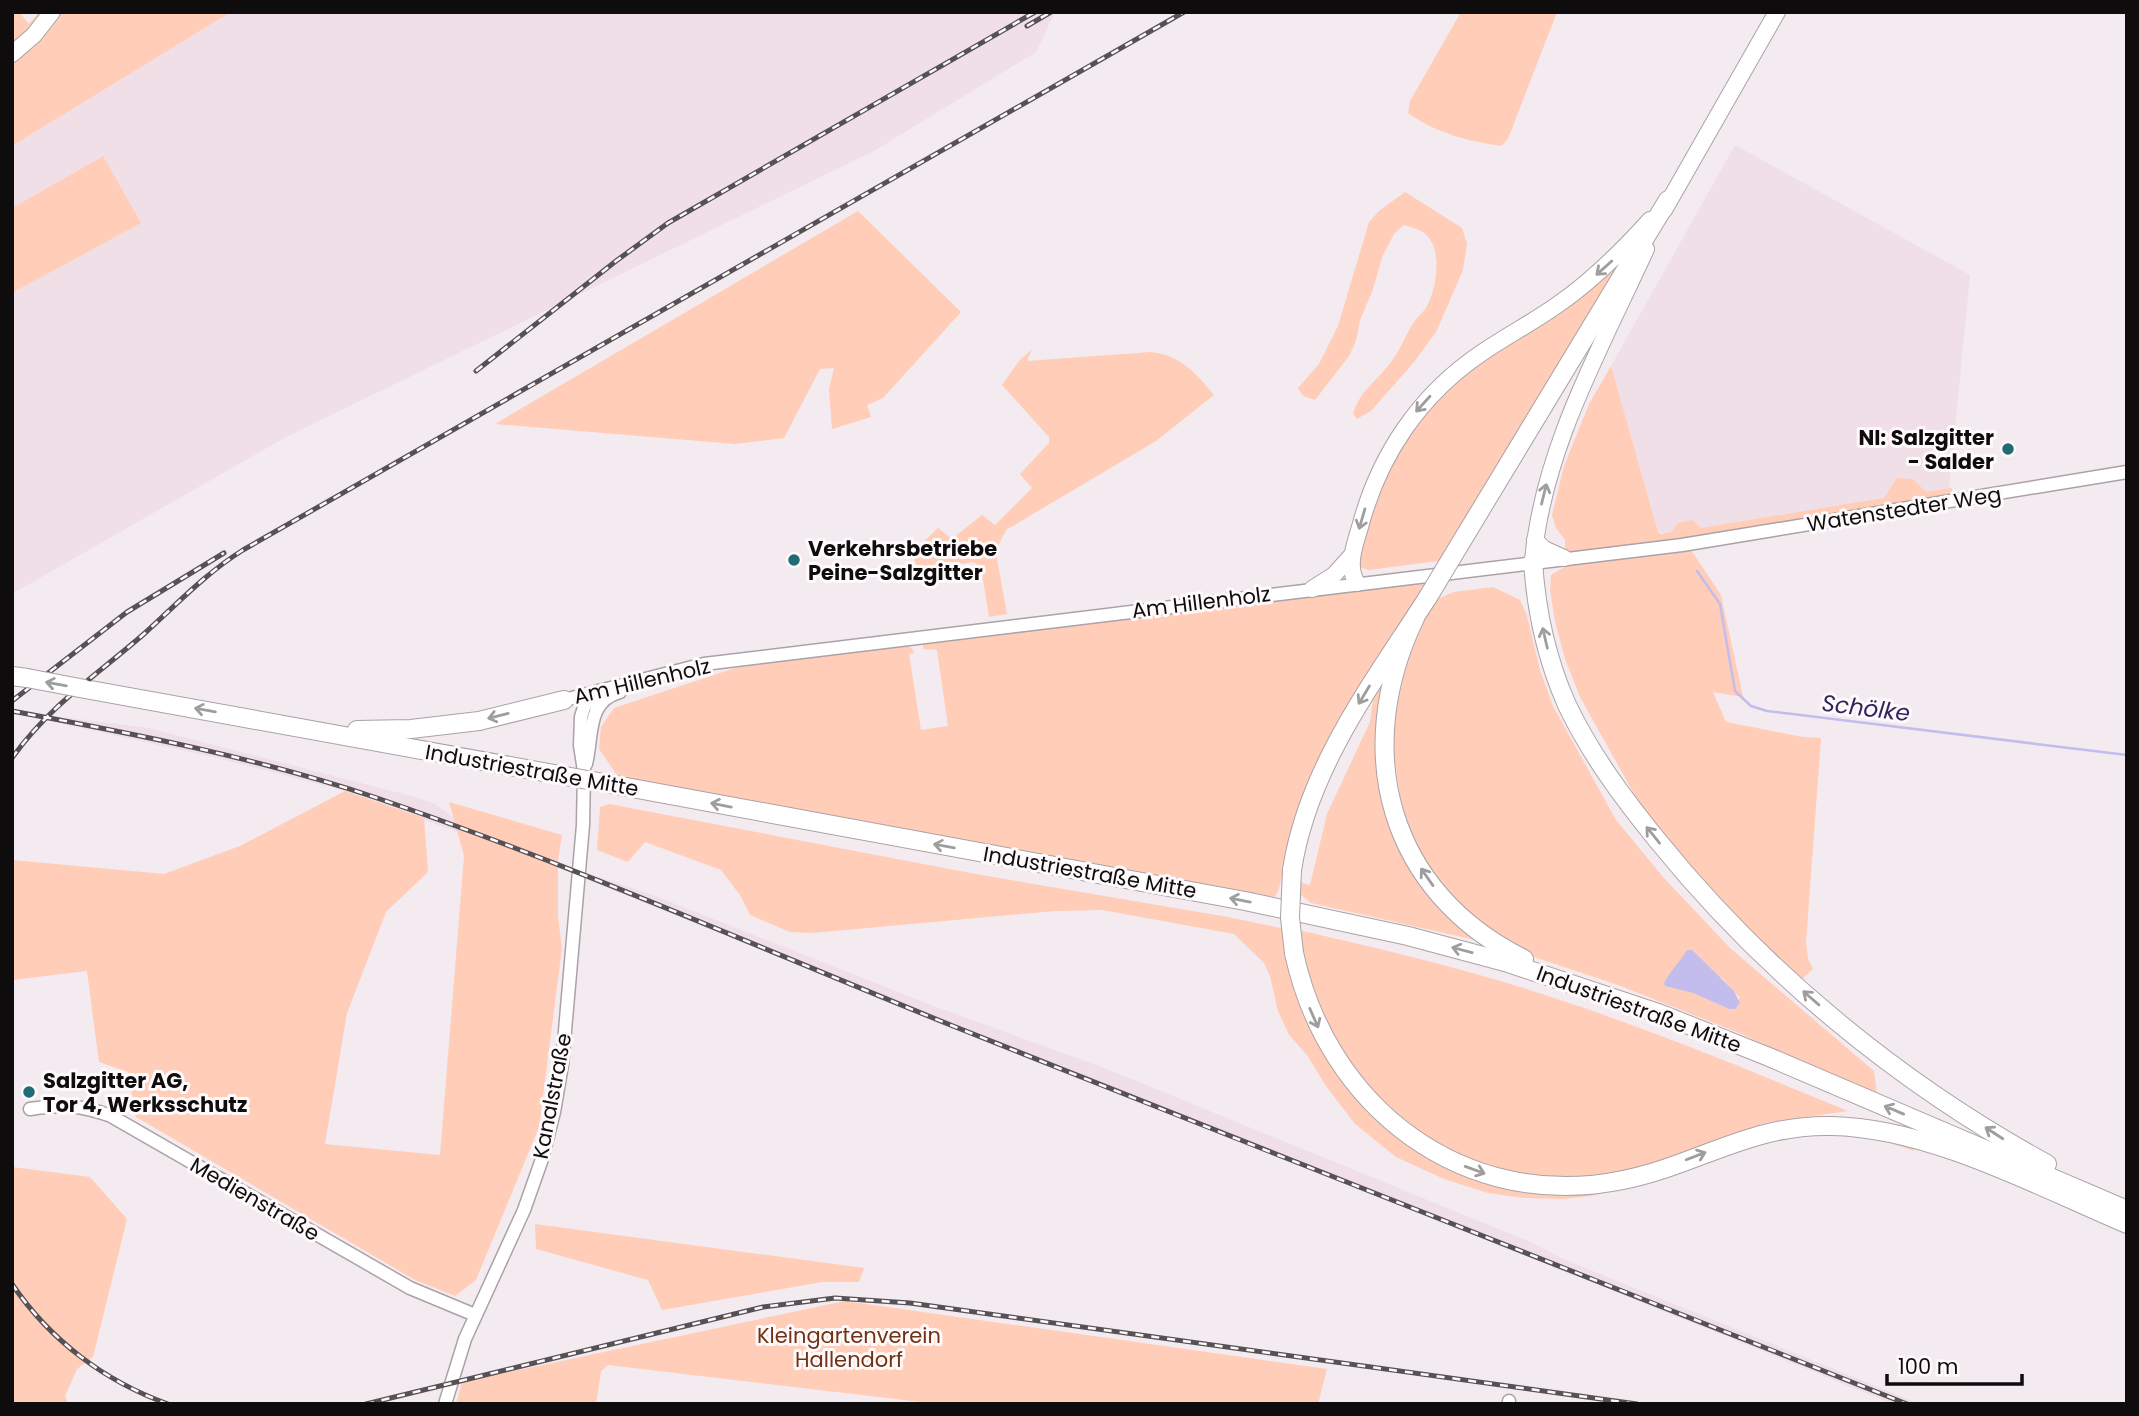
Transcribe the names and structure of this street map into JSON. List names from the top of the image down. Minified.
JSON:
{"streets":{"highway":["Industriestraße Mitte"],"street":["Watenstedter Weg","Am Hillenholz","Kanalstraße","Medienstraße"]},"crossings":[["Watenstedter Weg","Am Hillenholz"],["Am Hillenholz","Kanalstraße"],["Kanalstraße","Medienstraße"]],"one_way":["Industriestraße Mitte"],"water":["Schölke"],"parks":["Kleingartenverein Hallendorf"],"places":["NI: Salzgitter - Salder","Verkehrsbetriebe Peine-Salzgitter","Salzgitter AG, Tor 4, Werksschutz"],"scale_bar":"100 m"}
